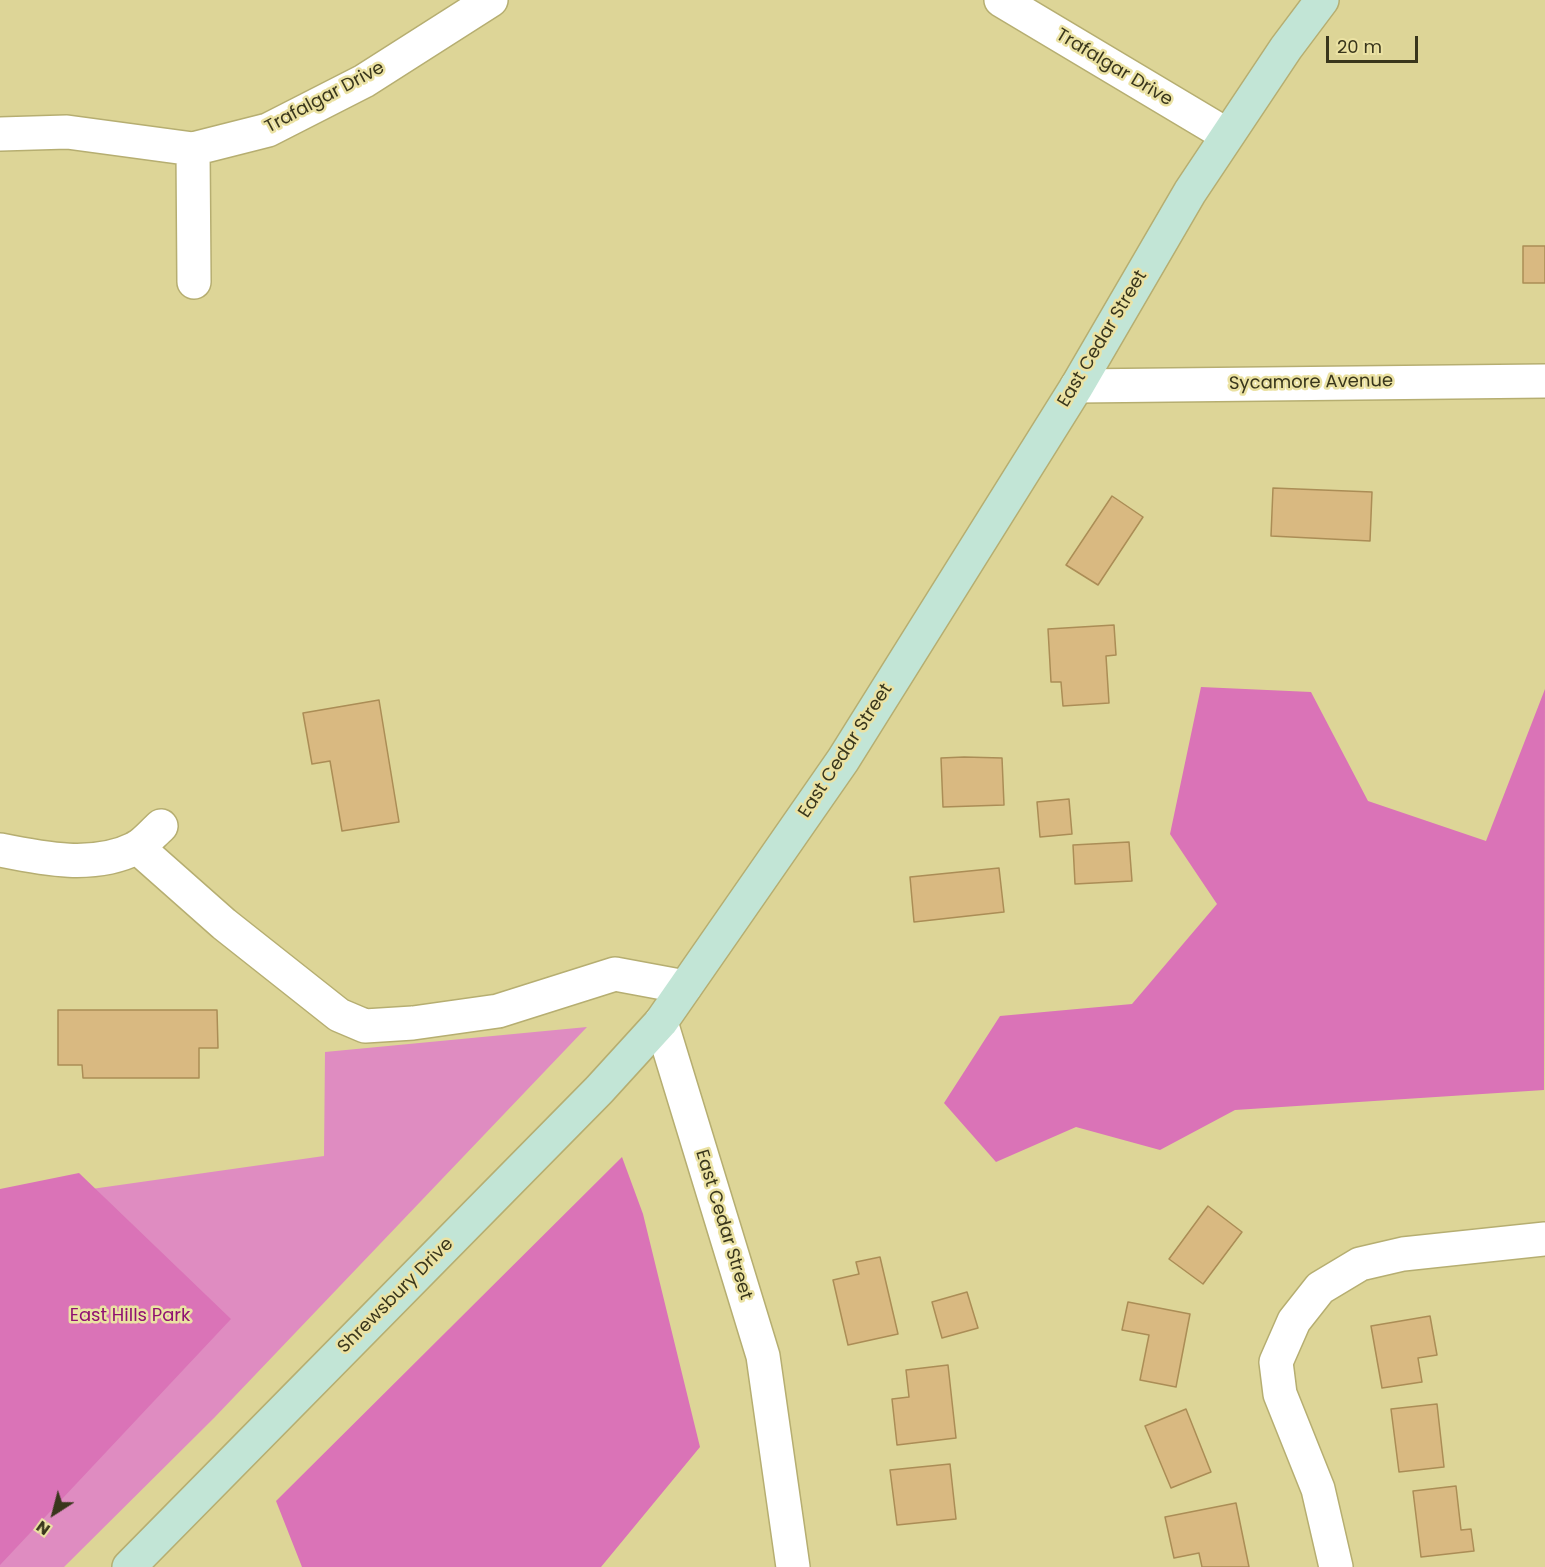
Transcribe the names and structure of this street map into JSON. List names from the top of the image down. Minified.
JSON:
{"streets":{"main road":["East Cedar Street","Shrewsbury Drive"],"street":["Trafalgar Drive","Sycamore Avenue"]},"crossings":[["Trafalgar Drive","East Cedar Street"],["East Cedar Street","Sycamore Avenue"],["East Cedar Street","Shrewsbury Drive"]],"parks":["East Hills Park"],"scale_bar":"20 m","north":"bottom left"}
